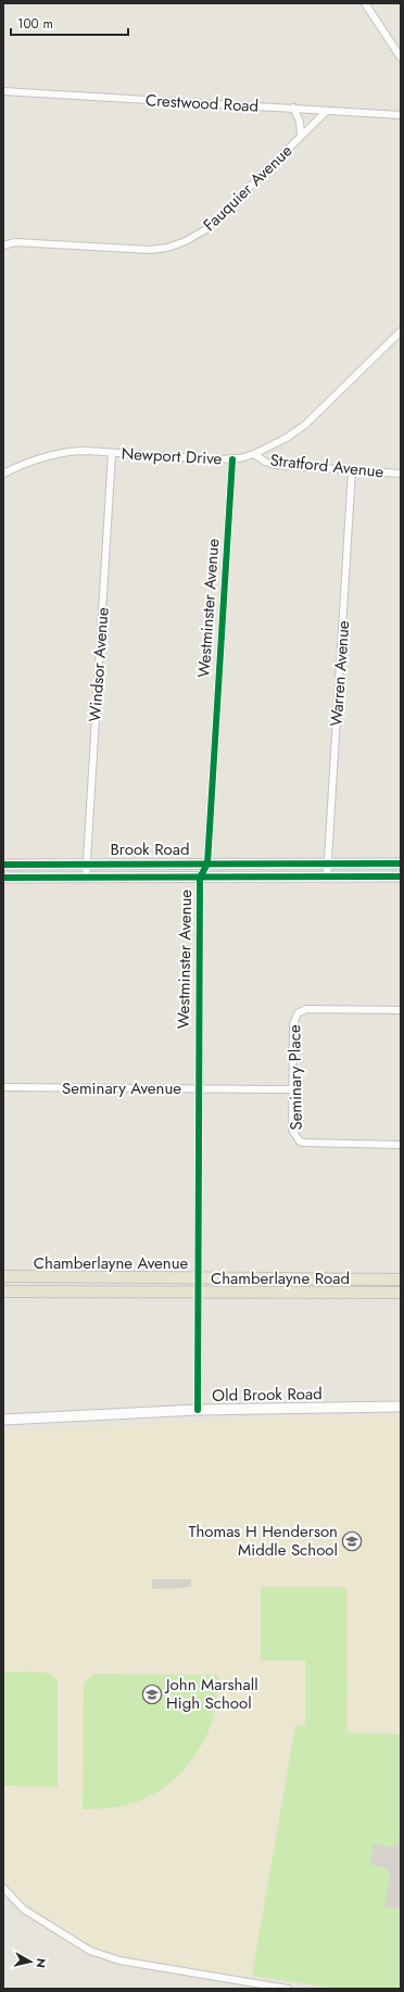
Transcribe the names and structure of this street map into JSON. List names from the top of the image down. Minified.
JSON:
{"streets":{"main road":["Brook Road","Chamberlayne Avenue","Chamberlayne Road","Old Brook Road"],"street":["Crestwood Road","Fauquier Avenue","Newport Drive","Stratford Avenue","Westminster Avenue","Windsor Avenue","Warren Avenue","Seminary Place","Seminary Avenue"]},"crossings":[["Crestwood Road","Fauquier Avenue"],["Newport Drive","Stratford Avenue"],["Newport Drive","Westminster Avenue"],["Newport Drive","Windsor Avenue"],["Stratford Avenue","Warren Avenue"],["Westminster Avenue","Brook Road"],["Westminster Avenue","Seminary Avenue"],["Westminster Avenue","Chamberlayne Avenue"],["Westminster Avenue","Chamberlayne Road"],["Westminster Avenue","Old Brook Road"],["Windsor Avenue","Brook Road"],["Warren Avenue","Brook Road"],["Seminary Place","Seminary Avenue"]],"places":{"school or university":["Thomas H Henderson Middle School","John Marshall High School"]},"scale_bar":"100 m","north":"right"}
